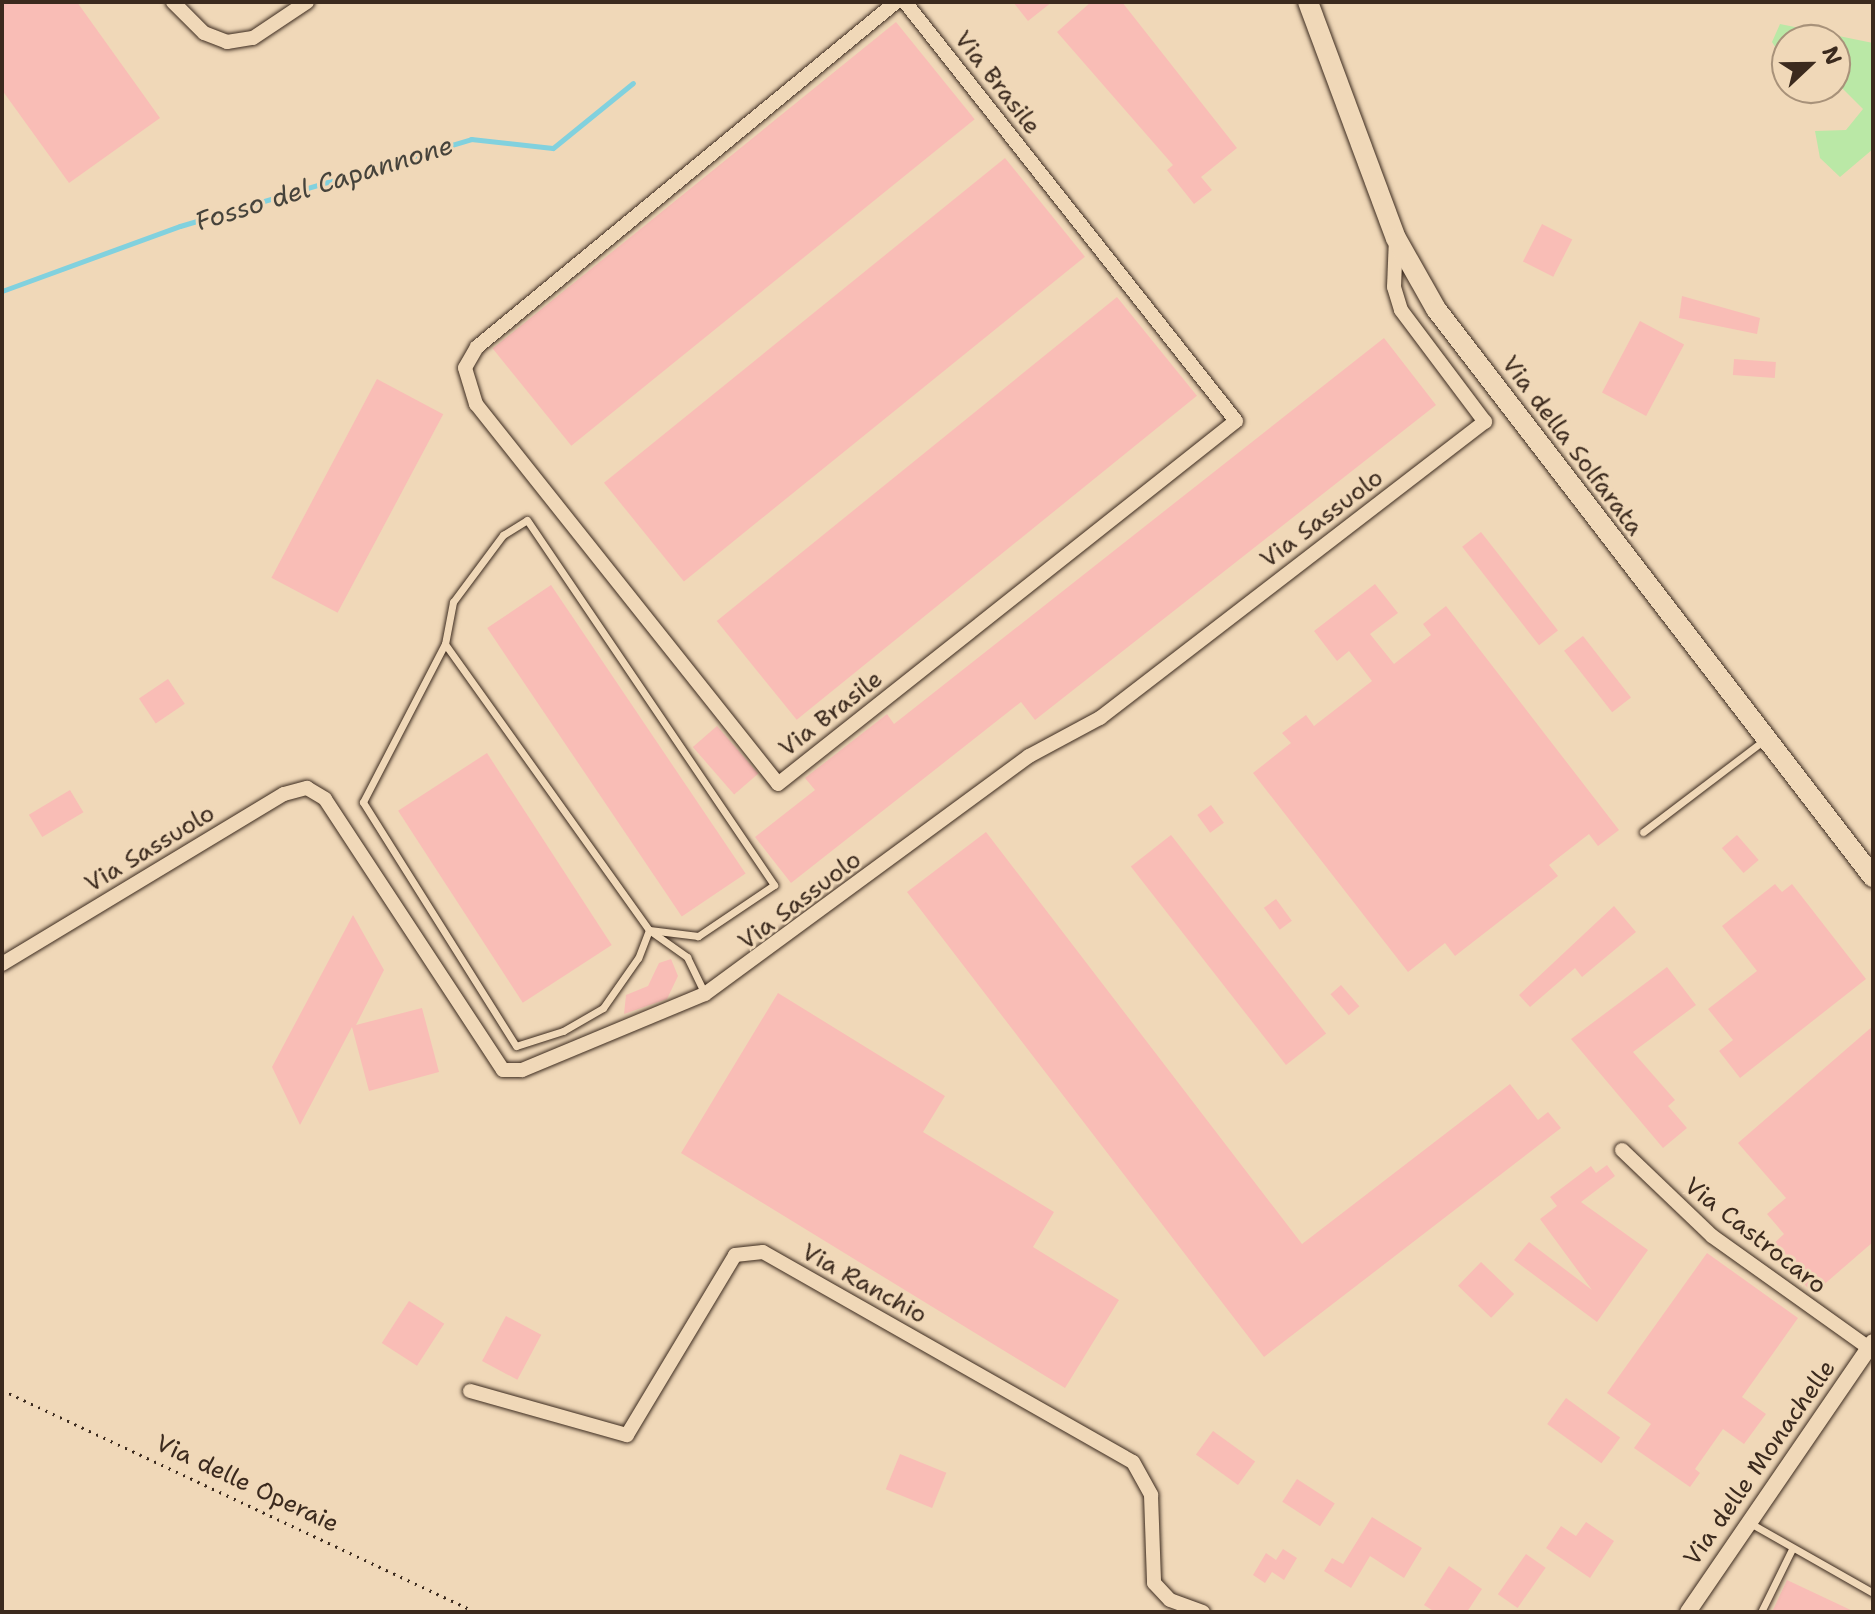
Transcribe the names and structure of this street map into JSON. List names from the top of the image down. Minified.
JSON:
{"streets":{"main road":["Via della Solfarata"],"street":["Via Brasile","Via Sassuolo","Via Castrocaro","Via Ranchio","Via delle Monachelle"],"path":["Via delle Operaie"]},"crossings":[["Via della Solfarata","Via Sassuolo"],["Via Castrocaro","Via delle Monachelle"]],"water":["Fosso del Capannone"],"north":"right"}
